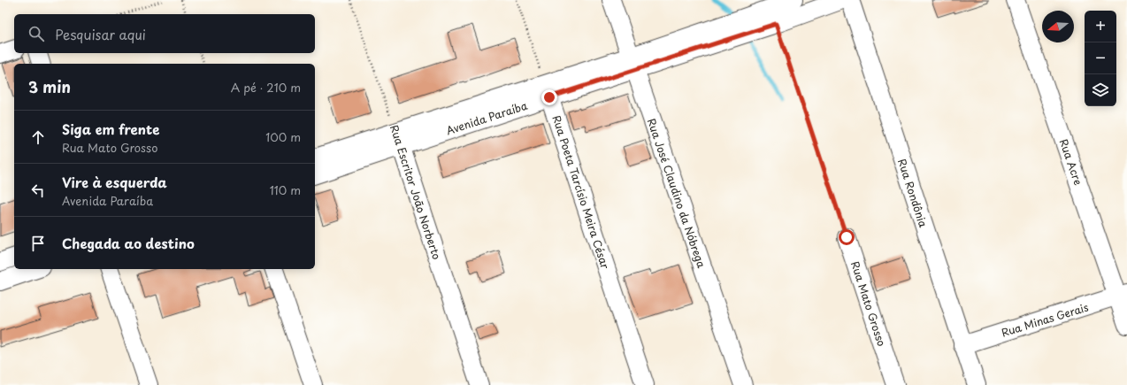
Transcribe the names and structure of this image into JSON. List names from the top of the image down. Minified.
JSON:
{"streets":{"street":["Avenida Paraíba","Rua Acre","Rua Escritor João Norberto","Rua Poeta Tarcísio Meira César","Rua José Claudino da Nóbrega","Rua Rondônia","Rua Mato Grosso","Rua Minas Gerais"]},"crossings":[["Avenida Paraíba","Rua Escritor João Norberto"],["Avenida Paraíba","Rua Poeta Tarcísio Meira César"],["Avenida Paraíba","Rua José Claudino da Nóbrega"],["Rua Acre","Rua Minas Gerais"],["Rua Rondônia","Rua Minas Gerais"]],"north":"left","page":{"map_buttons":["+","−"],"search":"Pesquisar aqui","heading":["3 min","A pé · 210 m"],"list":[["Siga em frente","Rua Mato Grosso","100 m"],["Vire à esquerda","Avenida Paraíba","110 m"],"Chegada ao destino"]}}
